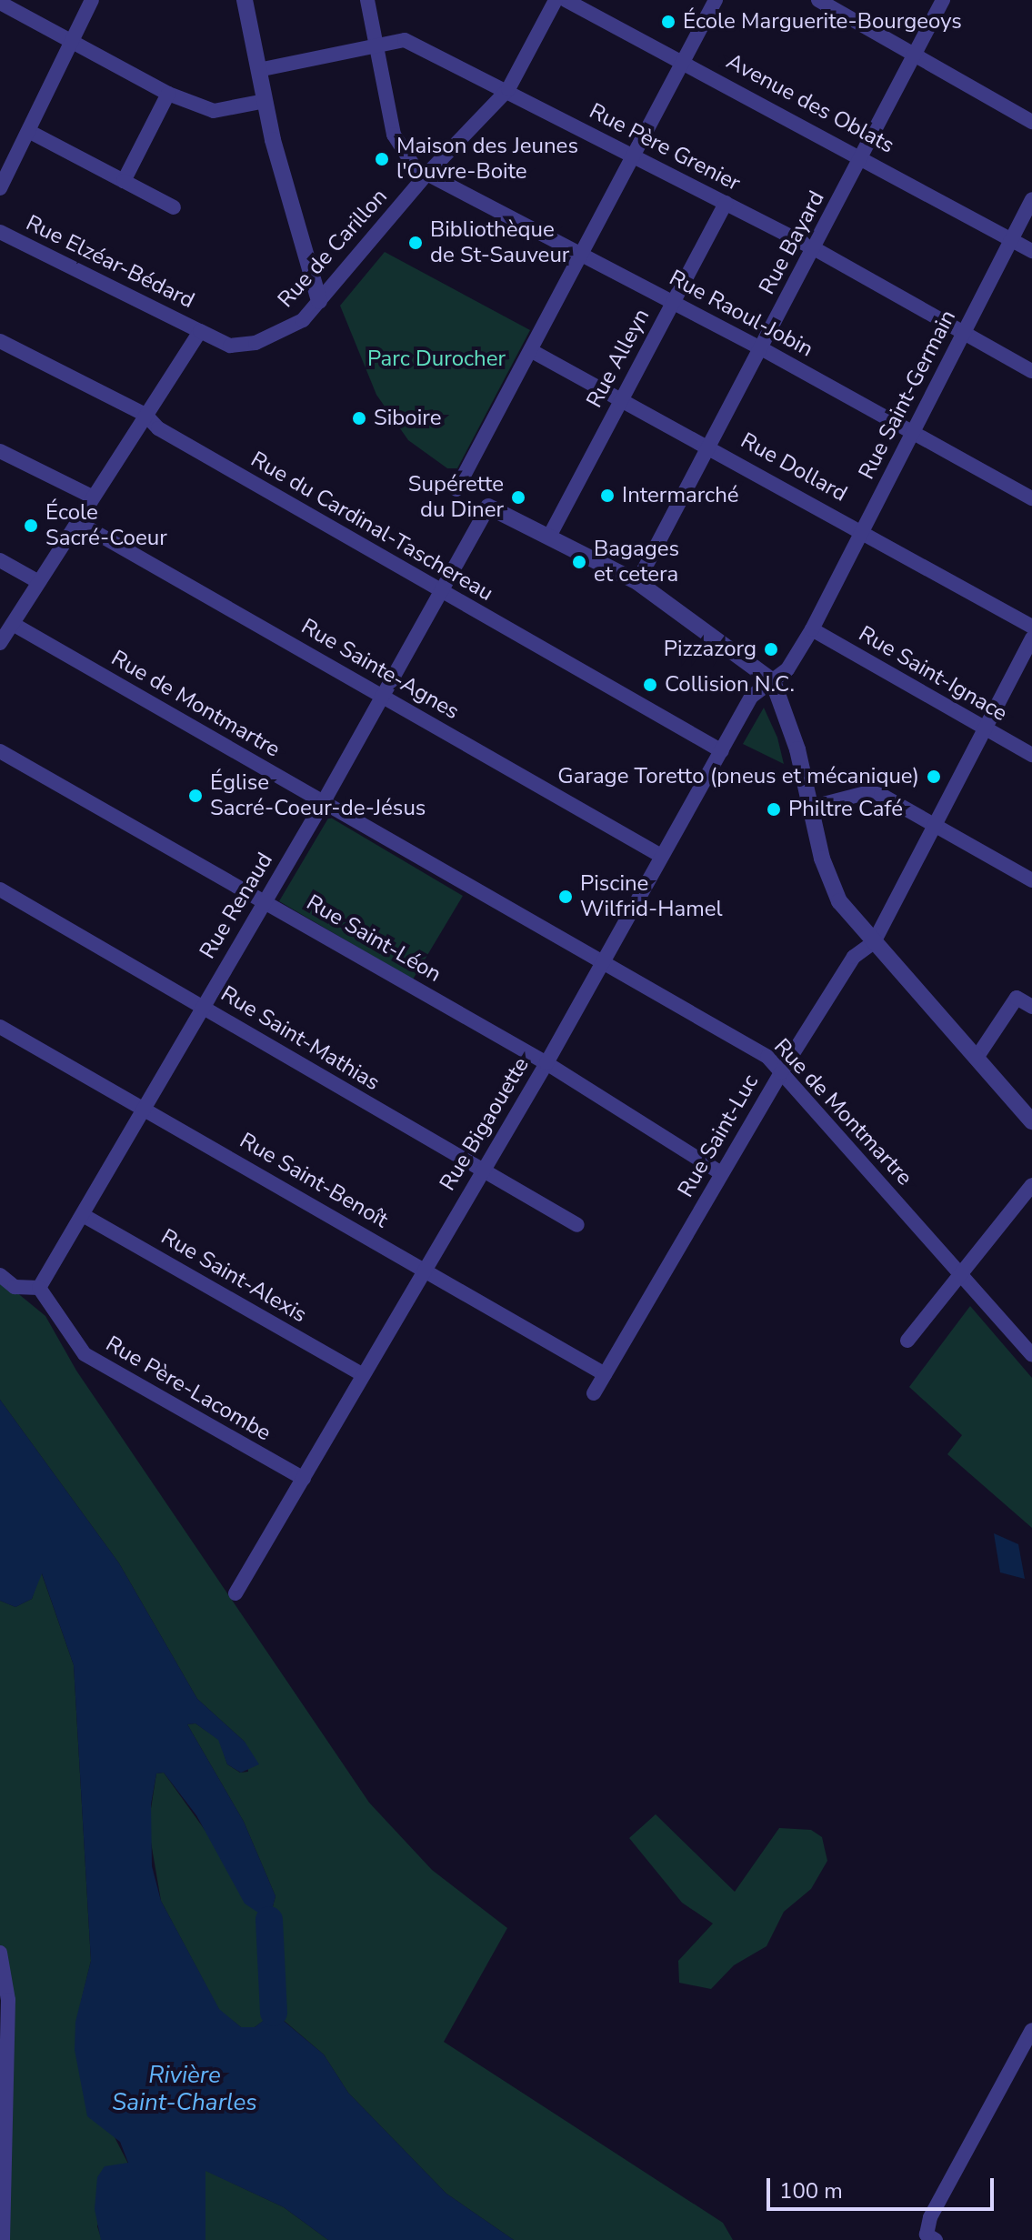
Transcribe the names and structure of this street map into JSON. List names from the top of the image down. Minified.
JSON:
{"streets":{"street":["Avenue des Oblats","Rue Père Grenier","Rue Bayard","Rue de Carillon","Rue Elzéar-Bédard","Rue Raoul-Jobin","Rue Alleyn","Rue Saint-Germain","Rue Dollard","Rue du Cardinal-Taschereau","Rue Sainte-Agnes","Rue Saint-Ignace","Rue de Montmartre","Rue Renaud","Rue Saint-Léon","Rue Saint-Mathias","Rue Bigaouette","Rue Saint-Luc","Rue Saint-Benoît","Rue Saint-Alexis","Rue Père-Lacombe"]},"crossings":[["Avenue des Oblats","Rue Bayard"],["Avenue des Oblats","Rue Saint-Germain"],["Rue Père Grenier","Rue Bayard"],["Rue Père Grenier","Rue de Carillon"],["Rue Père Grenier","Rue Raoul-Jobin"],["Rue Père Grenier","Rue Alleyn"],["Rue Père Grenier","Rue Saint-Germain"],["Rue Bayard","Rue Raoul-Jobin"],["Rue Bayard","Rue Dollard"],["Rue de Carillon","Rue Elzéar-Bédard"],["Rue de Carillon","Rue Raoul-Jobin"],["Rue Raoul-Jobin","Rue Alleyn"],["Rue Raoul-Jobin","Rue Saint-Germain"],["Rue Alleyn","Rue Dollard"],["Rue Saint-Germain","Rue Dollard"],["Rue Saint-Germain","Rue Saint-Ignace"],["Rue Saint-Germain","Rue Bigaouette"],["Rue du Cardinal-Taschereau","Rue Renaud"],["Rue du Cardinal-Taschereau","Rue Bigaouette"],["Rue Sainte-Agnes","Rue Renaud"],["Rue Sainte-Agnes","Rue Bigaouette"],["Rue Saint-Ignace","Rue Saint-Luc"],["Rue de Montmartre","Rue Renaud"],["Rue de Montmartre","Rue Bigaouette"],["Rue de Montmartre","Rue Saint-Luc"],["Rue Renaud","Rue Saint-Léon"],["Rue Renaud","Rue Saint-Mathias"],["Rue Renaud","Rue Saint-Benoît"],["Rue Renaud","Rue Saint-Alexis"],["Rue Renaud","Rue Père-Lacombe"],["Rue Saint-Léon","Rue Bigaouette"],["Rue Saint-Léon","Rue Saint-Luc"],["Rue Saint-Mathias","Rue Bigaouette"],["Rue Bigaouette","Rue Saint-Benoît"],["Rue Bigaouette","Rue Saint-Alexis"],["Rue Bigaouette","Rue Père-Lacombe"],["Rue Saint-Luc","Rue Saint-Benoît"]],"water":["Rivière Saint-Charles"],"parks":["Parc Durocher"],"places":["École Marguerite-Bourgeoys","Maison des Jeunes l'Ouvre-Boite","Bibliothèque de St-Sauveur","Siboire","Intermarché","Supérette du Diner","École Sacré-Coeur","Bagages et cetera","Pizzazorg","Collision N.C.","Garage Toretto (pneus et mécanique)","Église Sacré-Coeur-de-Jésus","Philtre Café","Piscine Wilfrid-Hamel"],"scale_bar":"100 m"}
